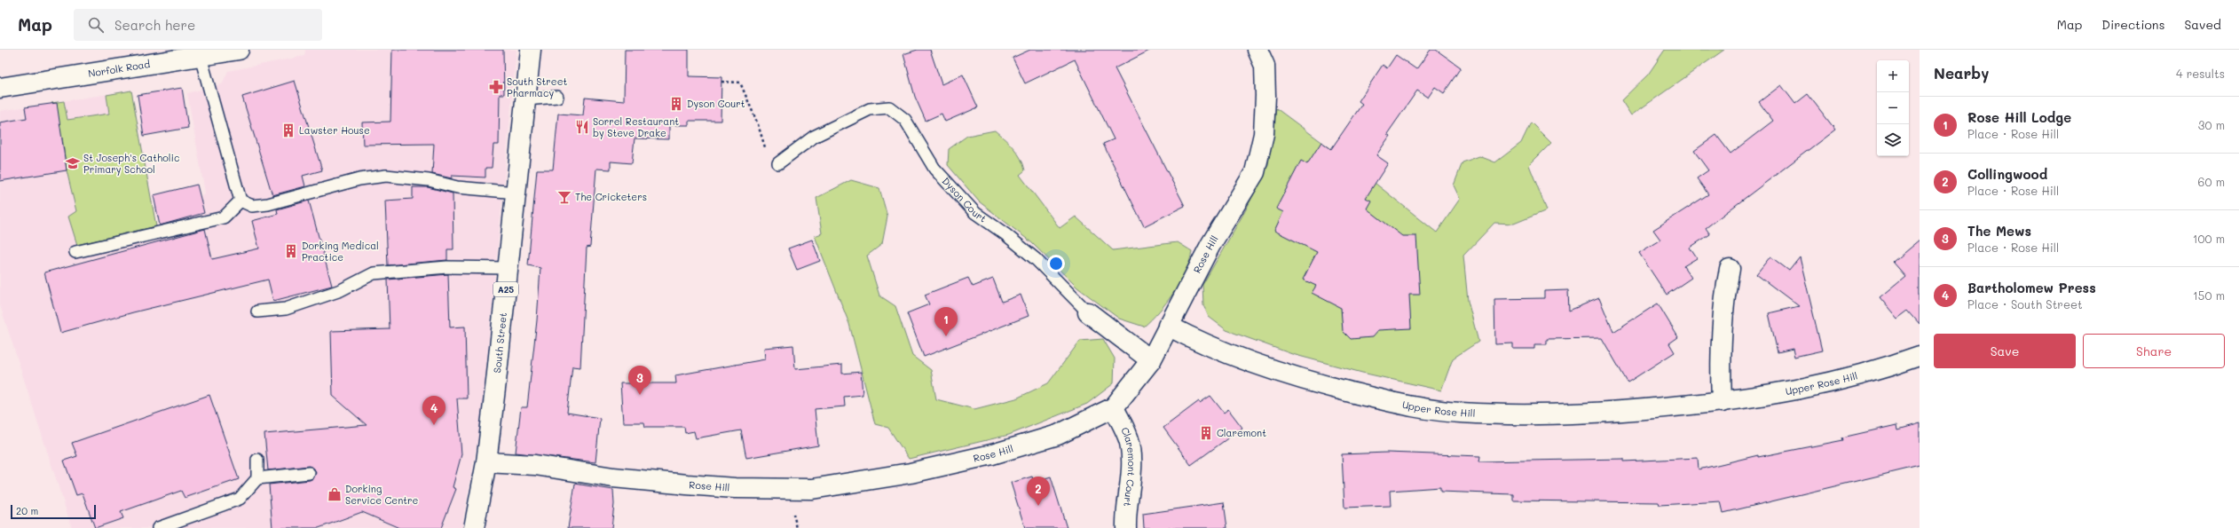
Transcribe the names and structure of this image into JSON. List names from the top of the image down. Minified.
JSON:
{"streets":{"street":["Norfolk Road","Dyson Court","Rose Hill","A25","South Street","Upper Rose Hill","Claremont Court"]},"crossings":[["Dyson Court","Rose Hill"],["Rose Hill","South Street"],["Rose Hill","Upper Rose Hill"],["Rose Hill","Claremont Court"]],"places":{"pharmacy":["South Street Pharmacy"],"building":["Dyson Court","Lawster House","Dorking Medical Practice","Claremont"],"restaurant":["Sorrel Restaurant by Steve Drake"],"school or university":["St Joseph's Catholic Primary School"],"bar":["The Cricketers"],"shop":["Dorking Service Centre"]},"scale_bar":"20 m","page":{"header":"Map","search":"Search here","nav":["Map","Directions","Saved"],"heading":["Nearby","4 results"],"map_buttons":["+","−"],"list":[{"mark":"1","name":"Rose Hill Lodge","note":"Place · Rose Hill","value":"30 m"},{"mark":"2","name":"Collingwood","note":"Place · Rose Hill","value":"60 m"},{"mark":"3","name":"The Mews","note":"Place · Rose Hill","value":"100 m"},{"mark":"4","name":"Bartholomew Press","note":"Place · South Street","value":"150 m"}],"pins":["1","3","4","2"],"buttons":["Save","Share"],"scale":"20 m"}}
